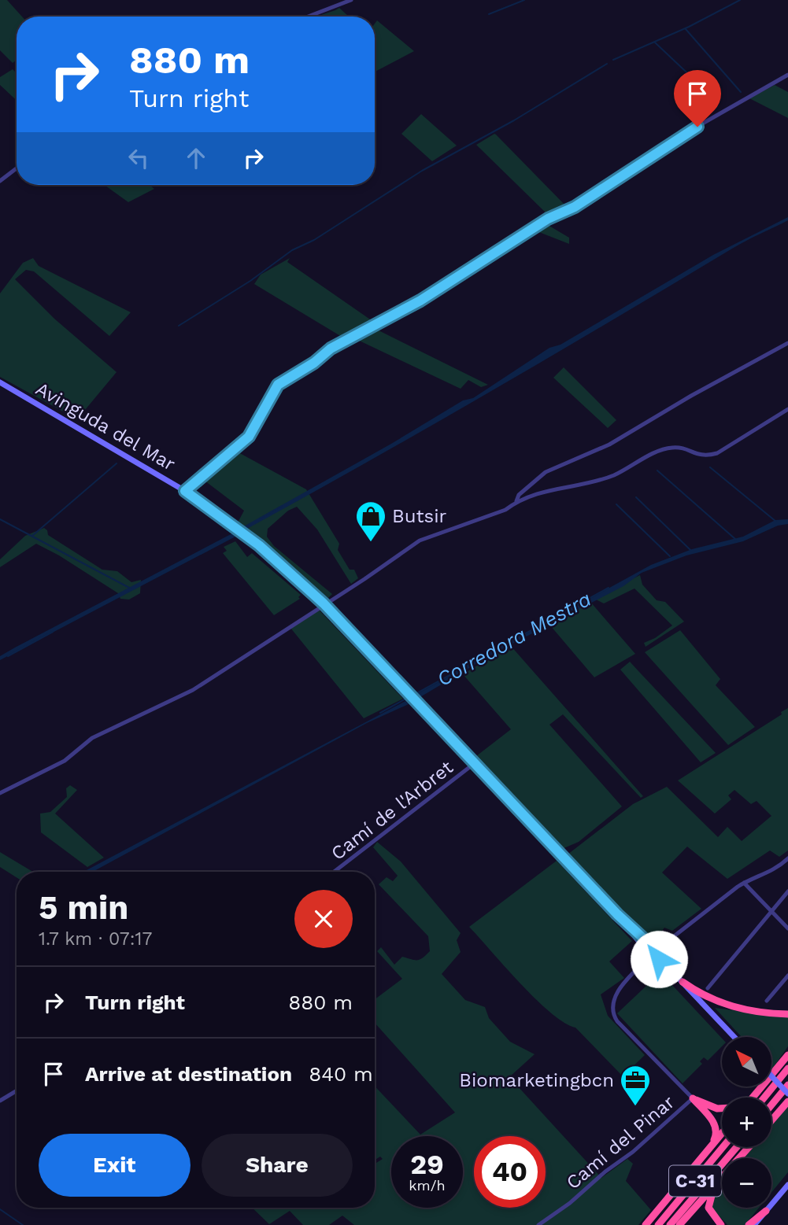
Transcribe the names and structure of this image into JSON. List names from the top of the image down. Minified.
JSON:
{"streets":{"highway":["C-31"],"street":["Avinguda del Mar","Camí de l'Arbret","Camí del Pinar"]},"crossings":[["Avinguda del Mar","Camí de l'Arbret"]],"water":["Corredora Mestra"],"places":{"shop":["Butsir"],"office":["Biomarketingbcn"]},"north":"top left","page":{"turn":["880 m","Turn right"],"heading":["5 min","1.7 km · 07:17"],"list":[{"name":"Turn right","value":"880 m"},{"name":"Arrive at destination","value":"840 m"}],"map_buttons":["+","−"],"buttons":["Exit","Share"],"speed":"29 km/h","limit":"40"}}
